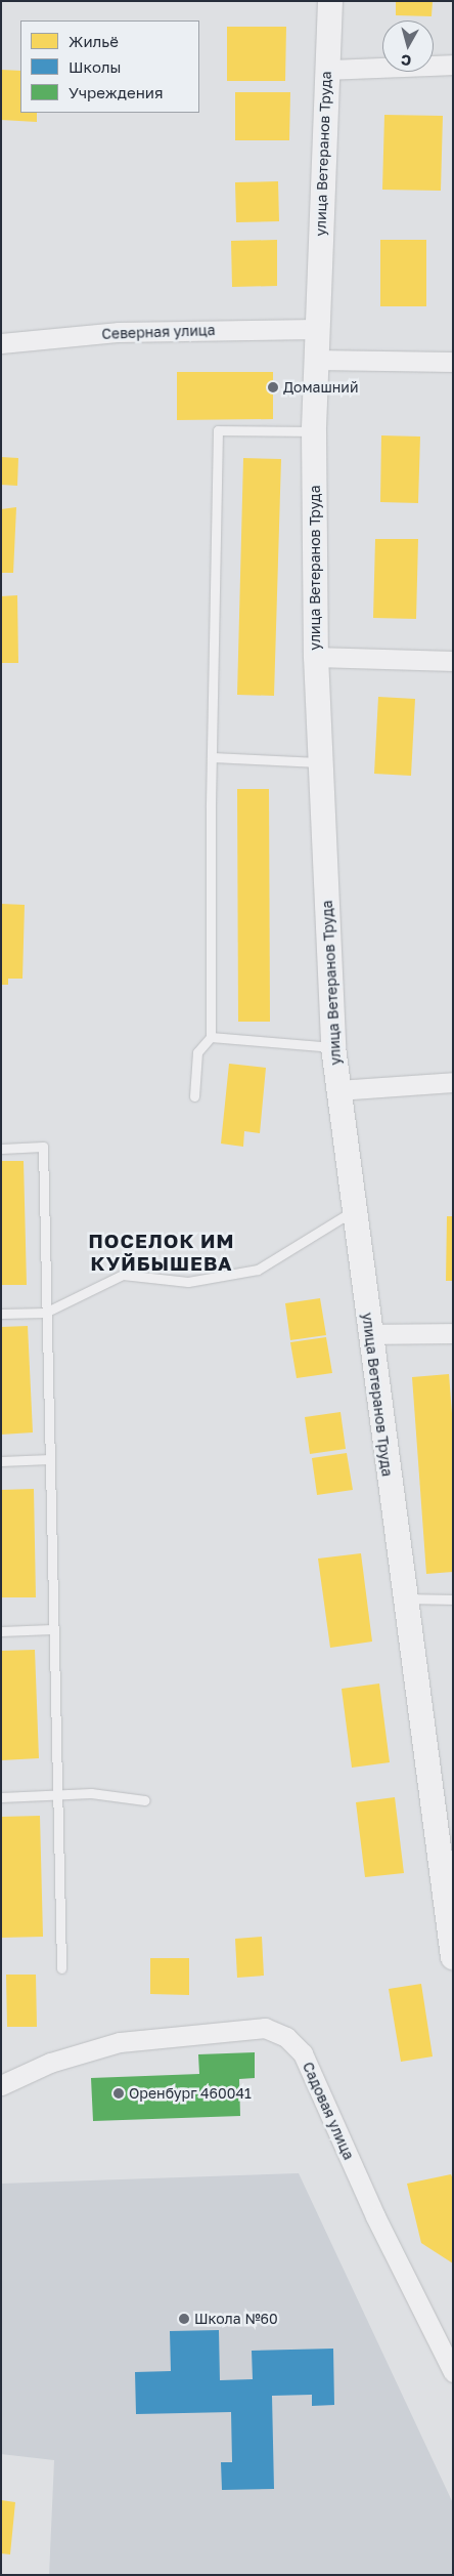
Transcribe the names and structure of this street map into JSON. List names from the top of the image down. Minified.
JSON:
{"streets":{"street":["улица Ветеранов Труда","Северная улица","Садовая улица"]},"crossings":[["улица Ветеранов Труда","Северная улица"]],"districts":["ПОСЕЛОК ИМ КУЙБЫШЕВА"],"places":["Домашний","Оренбург 460041","Школа №60"],"legend":["Жильё","Школы","Учреждения"],"north":"bottom"}
